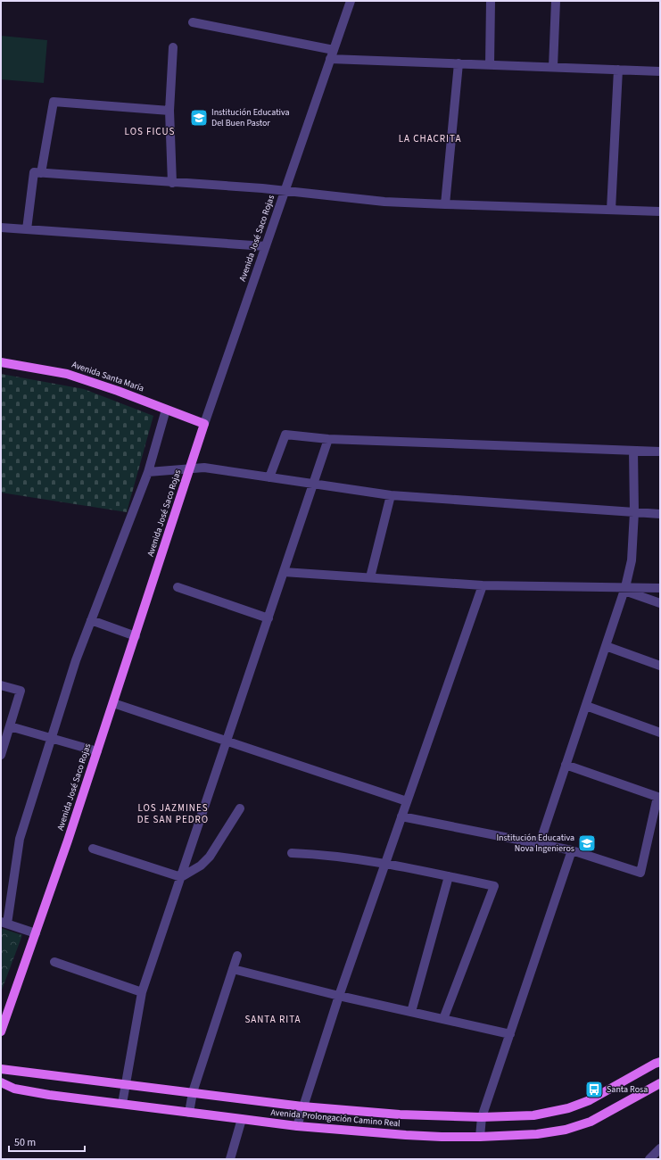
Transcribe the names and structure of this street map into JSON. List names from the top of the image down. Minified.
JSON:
{"streets":{"main road":["Avenida José Saco Rojas","Avenida Santa María","Avenida Prolongación Camino Real"]},"crossings":[["Avenida José Saco Rojas","Avenida Santa María"]],"districts":["LOS FICUS","LA CHACRITA","LOS JAZMINES DE SAN PEDRO","SANTA RITA"],"places":{"school or university":["Institución Educativa Del Buen Pastor","Institución Educativa Nova Ingenieros"],"bus stop":["Santa Rosa"]},"scale_bar":"50 m"}
